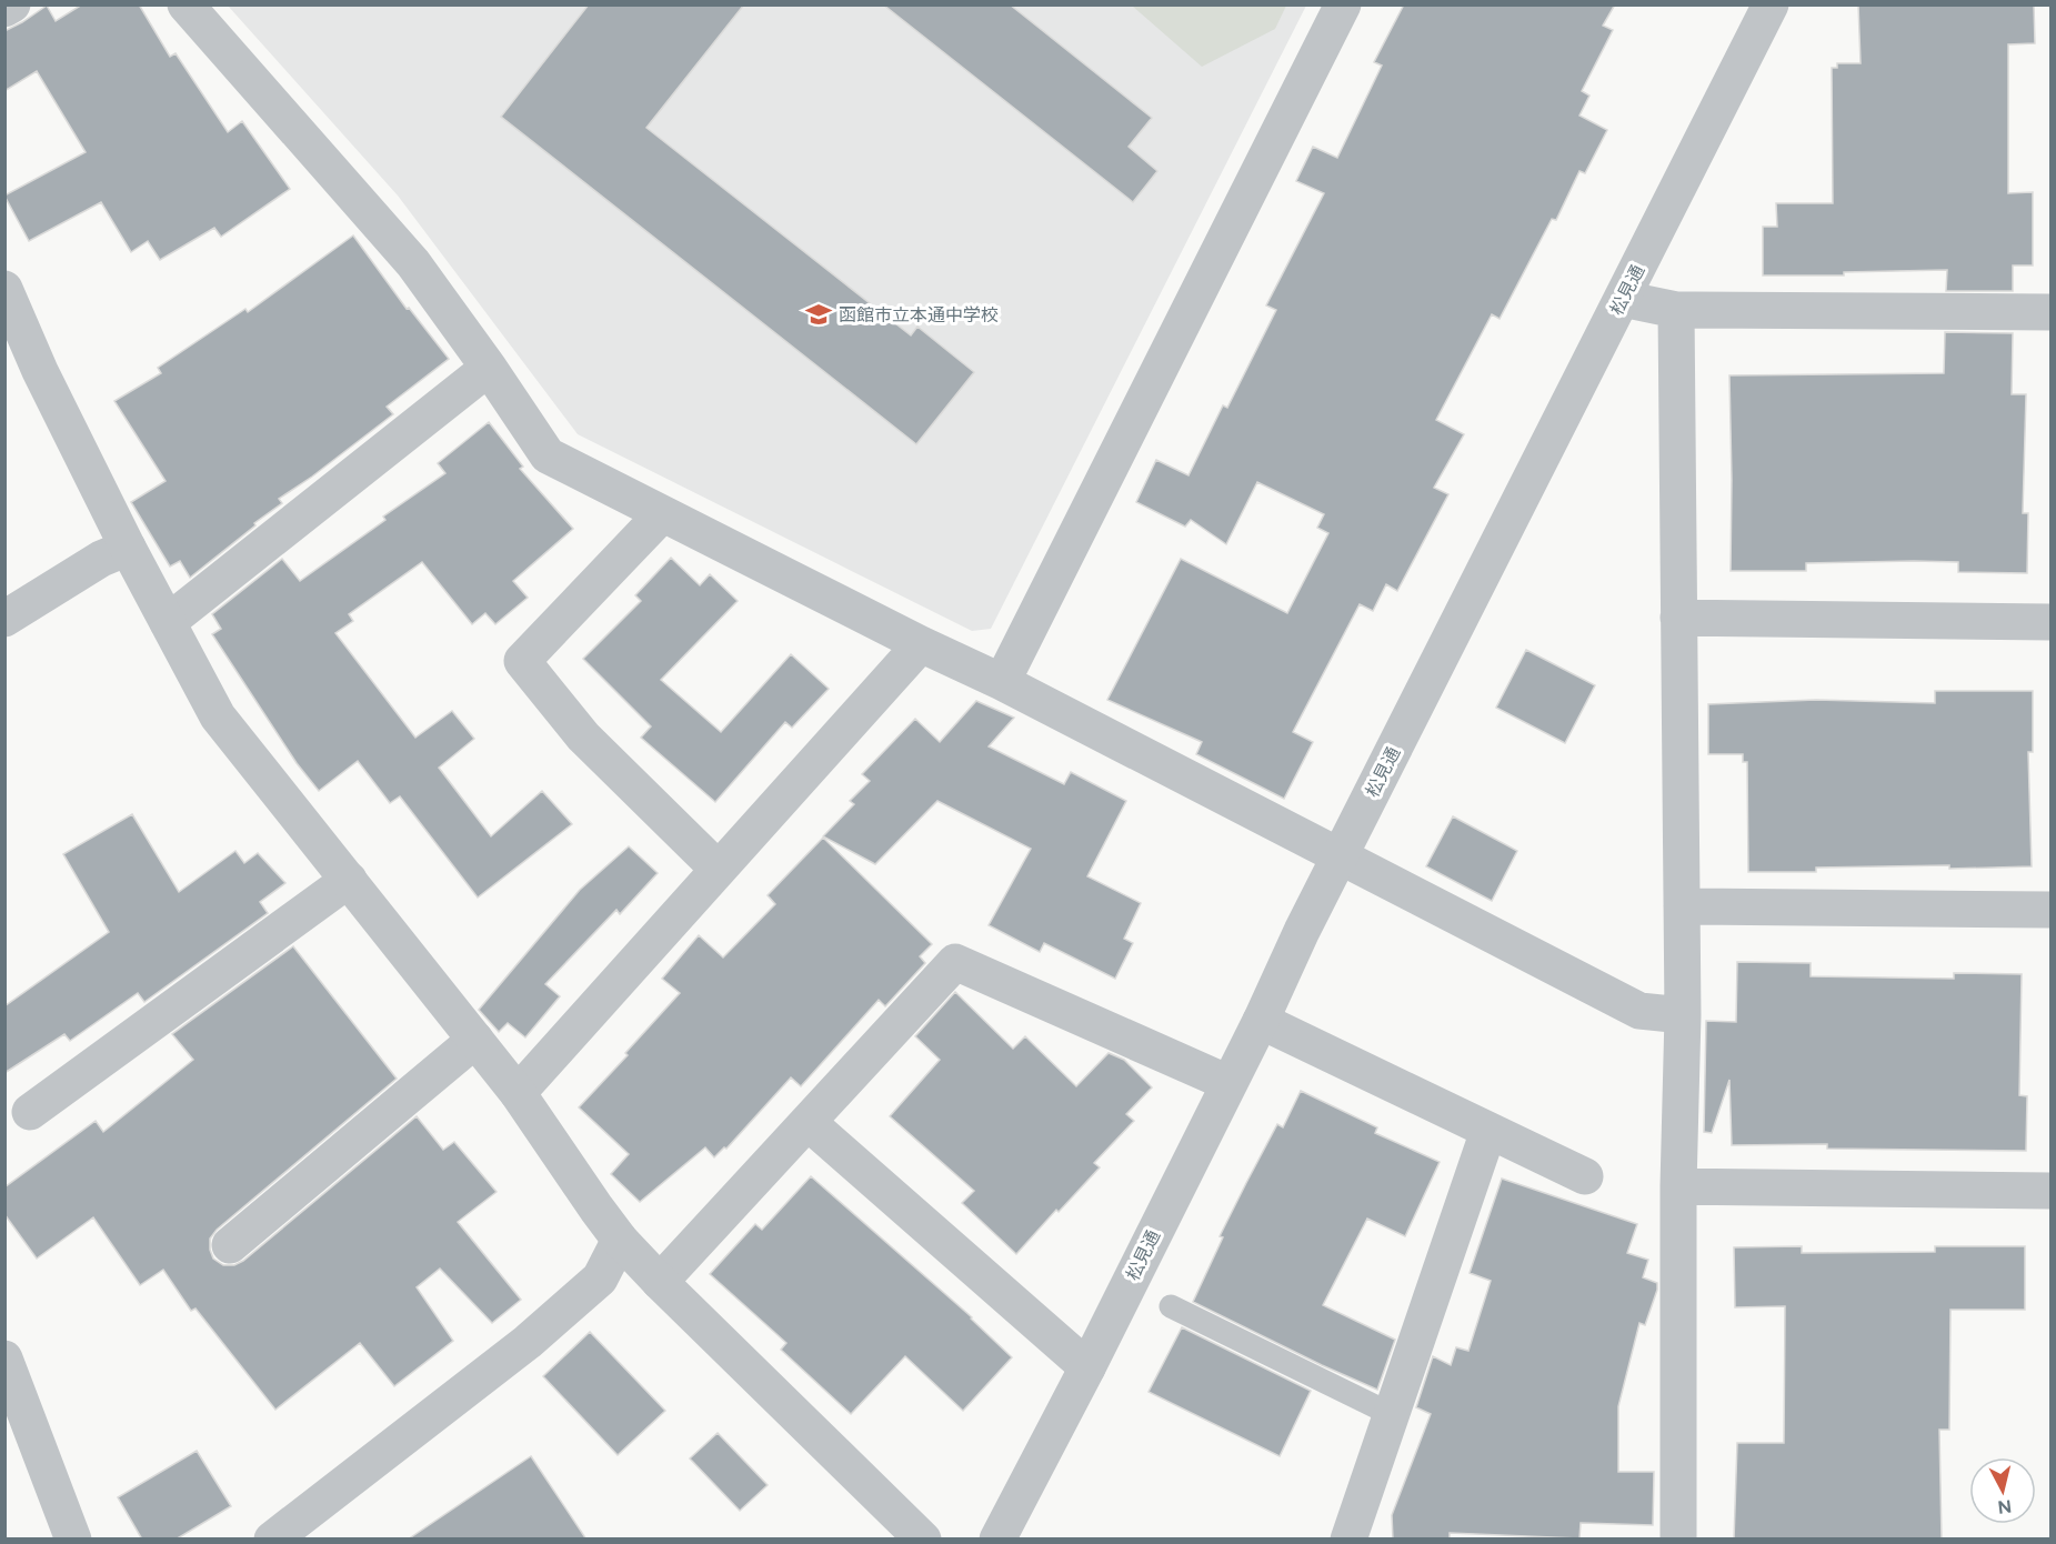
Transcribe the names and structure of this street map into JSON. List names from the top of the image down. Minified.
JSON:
{"streets":{"street":["松見通"]},"places":{"school or university":["函館市立本通中学校"]},"north":"bottom"}
